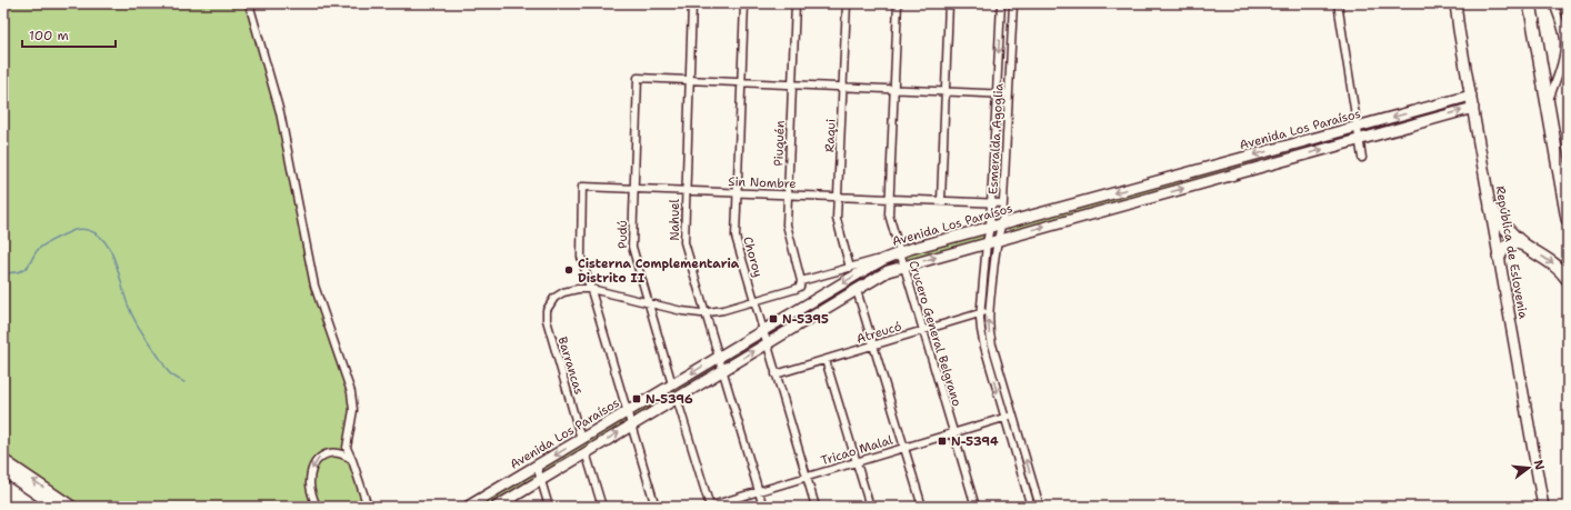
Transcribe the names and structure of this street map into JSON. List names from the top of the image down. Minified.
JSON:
{"streets":{"main road":["Avenida Los Paraísos","República de Eslovenia"],"street":["Raqui","Esmeralda Agoglia","Piuquén","Sin Nombre","Nahuel","Pudú","Choroy","Atreucó","Crucero General Belgrano","Barrancas","Tricao Malal"]},"crossings":[["Avenida Los Paraísos","Esmeralda Agoglia"],["Avenida Los Paraísos","Nahuel"],["Avenida Los Paraísos","Pudú"],["Avenida Los Paraísos","República de Eslovenia"],["Avenida Los Paraísos","Choroy"],["Avenida Los Paraísos","Crucero General Belgrano"],["Avenida Los Paraísos","Barrancas"],["Raqui","Sin Nombre"],["Esmeralda Agoglia","Sin Nombre"],["Esmeralda Agoglia","Atreucó"],["Esmeralda Agoglia","Tricao Malal"],["Piuquén","Sin Nombre"],["Sin Nombre","Nahuel"],["Sin Nombre","Pudú"],["Sin Nombre","Choroy"],["Sin Nombre","Crucero General Belgrano"],["Sin Nombre","Barrancas"],["Nahuel","Pudú"],["Nahuel","Tricao Malal"],["Choroy","Atreucó"],["Choroy","Tricao Malal"],["Atreucó","Crucero General Belgrano"],["Crucero General Belgrano","Tricao Malal"]],"places":{"other":["Cisterna Complementaria Distrito II"],"transit":["N-5395","N-5396","N-5394"]},"scale_bar":"100 m","north":"right"}
